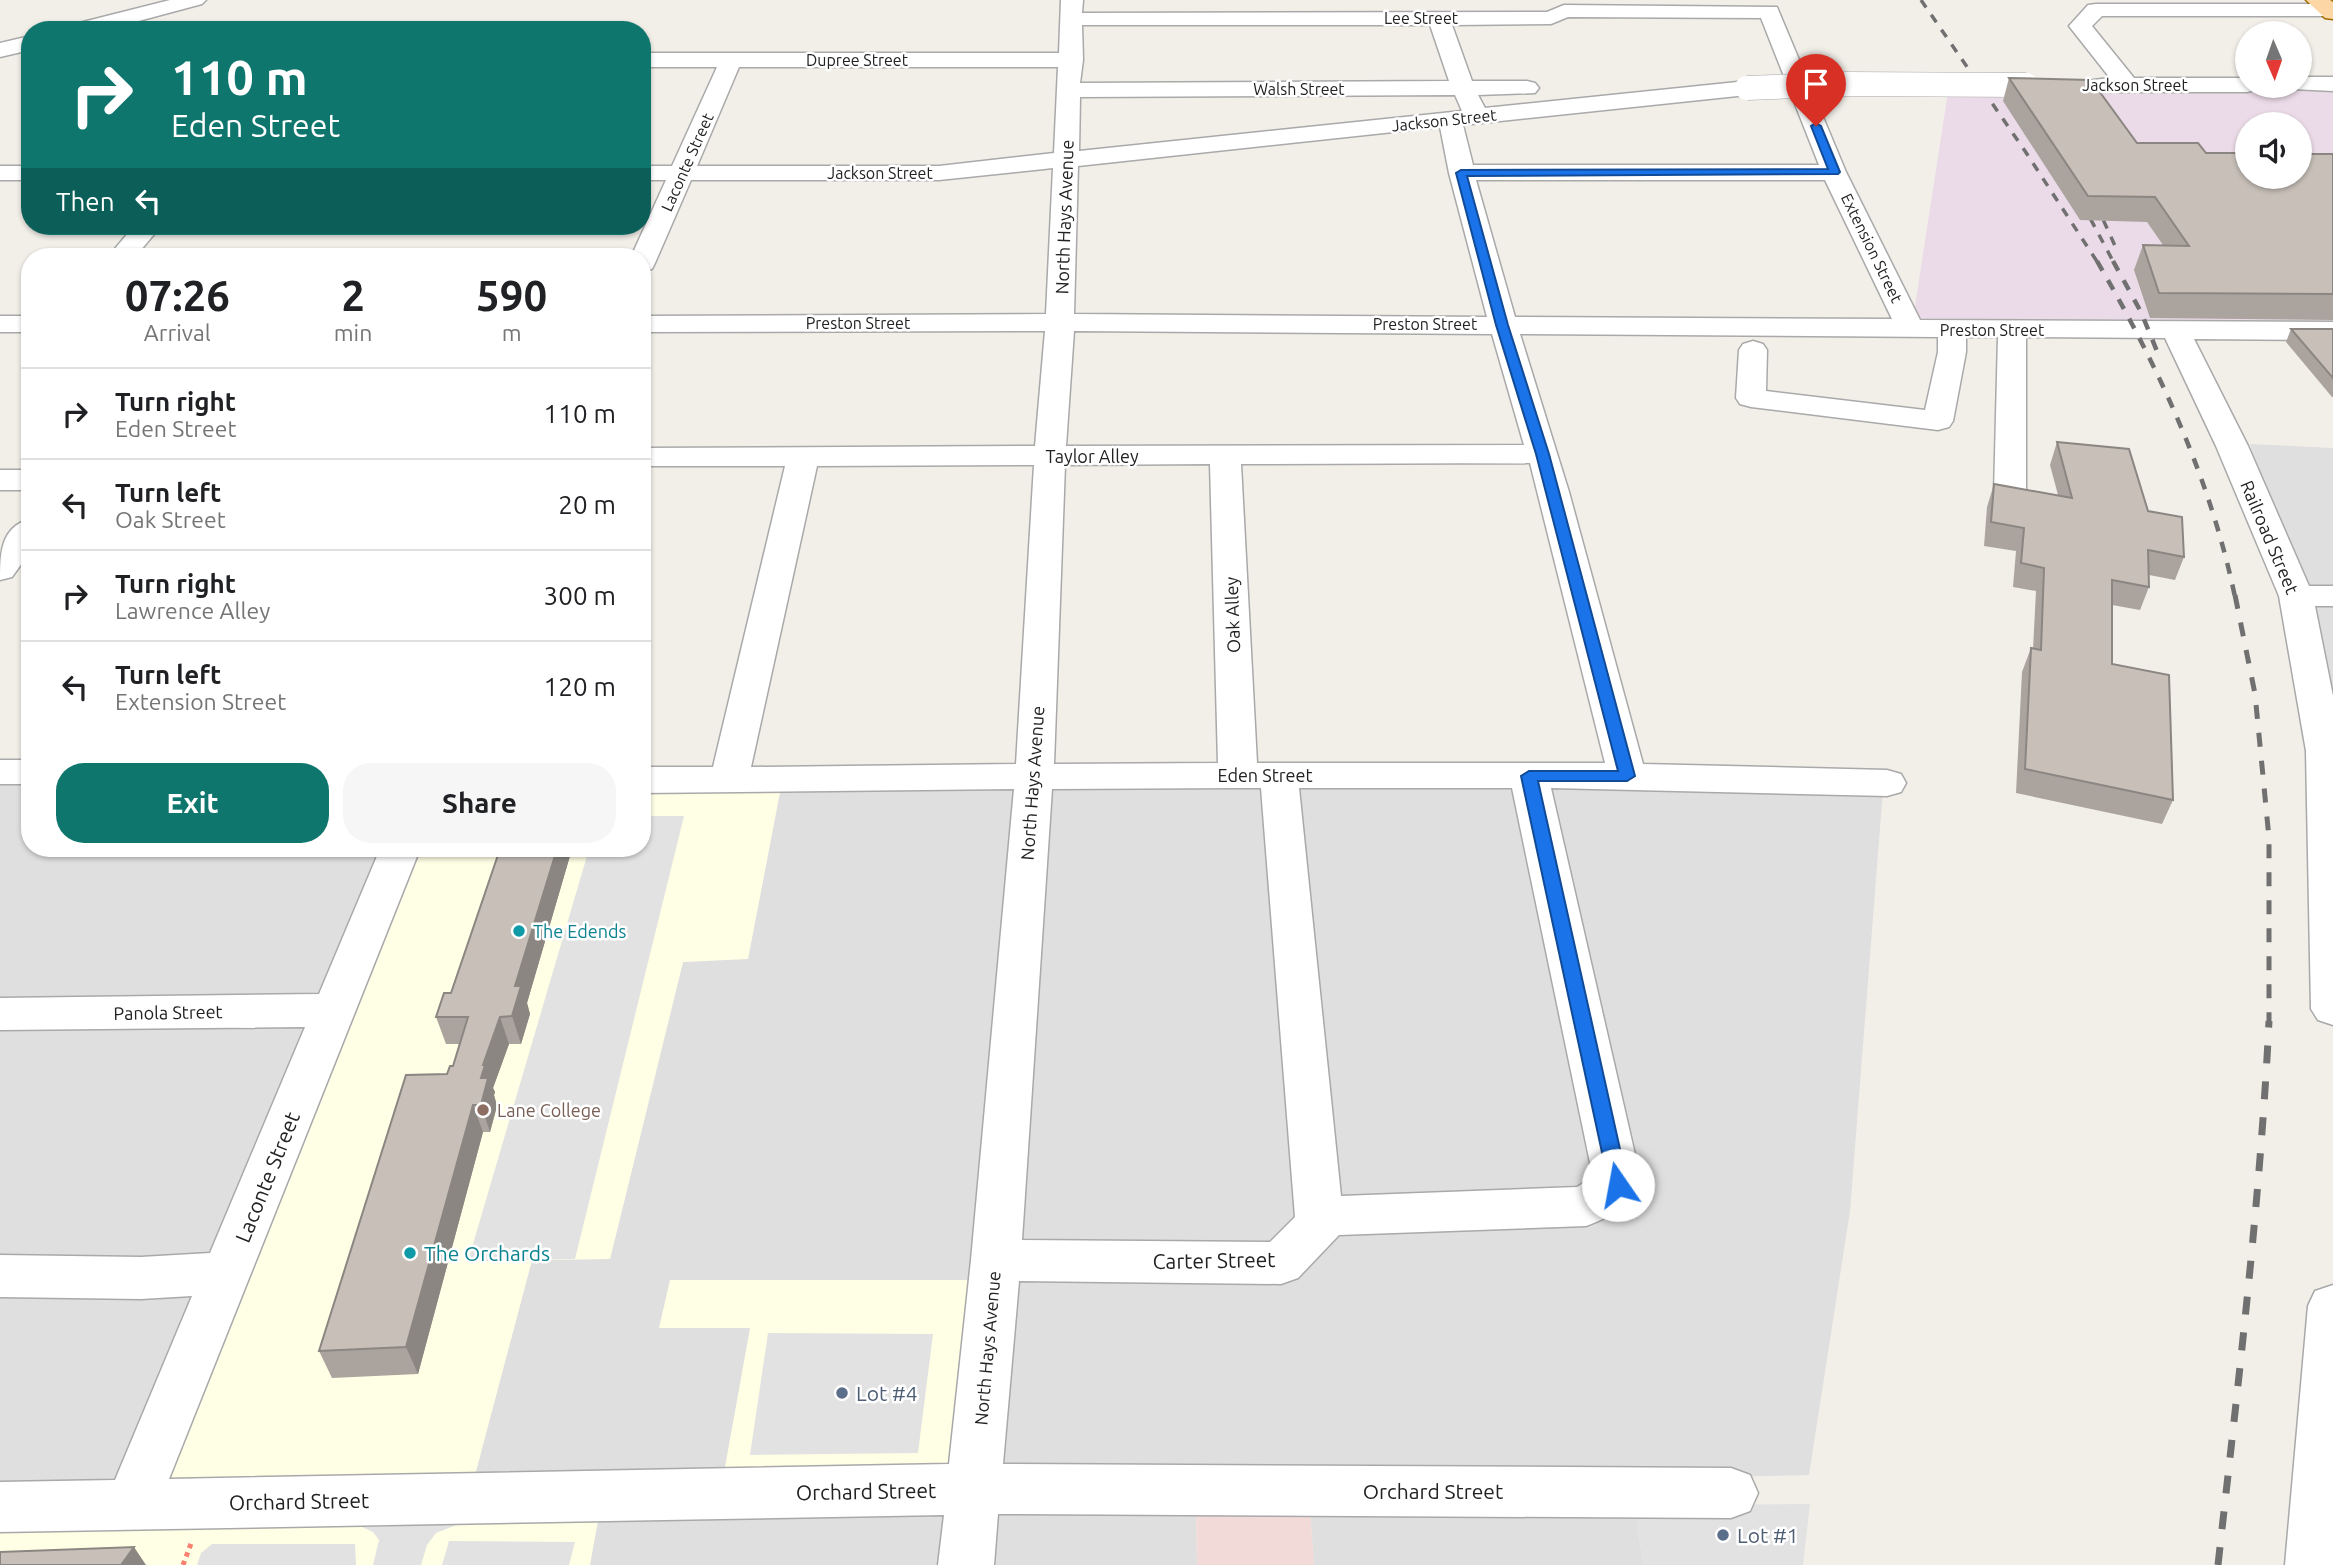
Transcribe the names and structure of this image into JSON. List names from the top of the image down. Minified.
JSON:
{"streets":{"street":["Lee Street","Dupree Street","Jackson Street","Walsh Street","Laconte Street","North Hays Avenue","Extension Street","Preston Street","Taylor Alley","Railroad Street","Oak Alley","Eden Street","Panola Street","Carter Street","Orchard Street"]},"crossings":[["Lee Street","North Hays Avenue"],["Lee Street","Extension Street"],["Dupree Street","Laconte Street"],["Dupree Street","North Hays Avenue"],["Jackson Street","Laconte Street"],["Jackson Street","North Hays Avenue"],["Walsh Street","North Hays Avenue"],["Laconte Street","Panola Street"],["Laconte Street","Orchard Street"],["North Hays Avenue","Preston Street"],["North Hays Avenue","Taylor Alley"],["North Hays Avenue","Eden Street"],["North Hays Avenue","Carter Street"],["North Hays Avenue","Orchard Street"],["Extension Street","Preston Street"],["Preston Street","Railroad Street"],["Taylor Alley","Oak Alley"],["Oak Alley","Eden Street"],["Oak Alley","Carter Street"]],"places":["The Edends","Lane College","The Orchards","Lot #4","Lot #1"],"north":"bottom","page":{"turn":["110 m","Eden Street"],"then":"Then","eta":["07:26","Arrival","2","min","590","m"],"list":[{"name":"Turn right","note":"Eden Street","value":"110 m"},{"name":"Turn left","note":"Oak Street","value":"20 m"},{"name":"Turn right","note":"Lawrence Alley","value":"300 m"},{"name":"Turn left","note":"Extension Street","value":"120 m"}],"buttons":["Exit","Share"]}}
